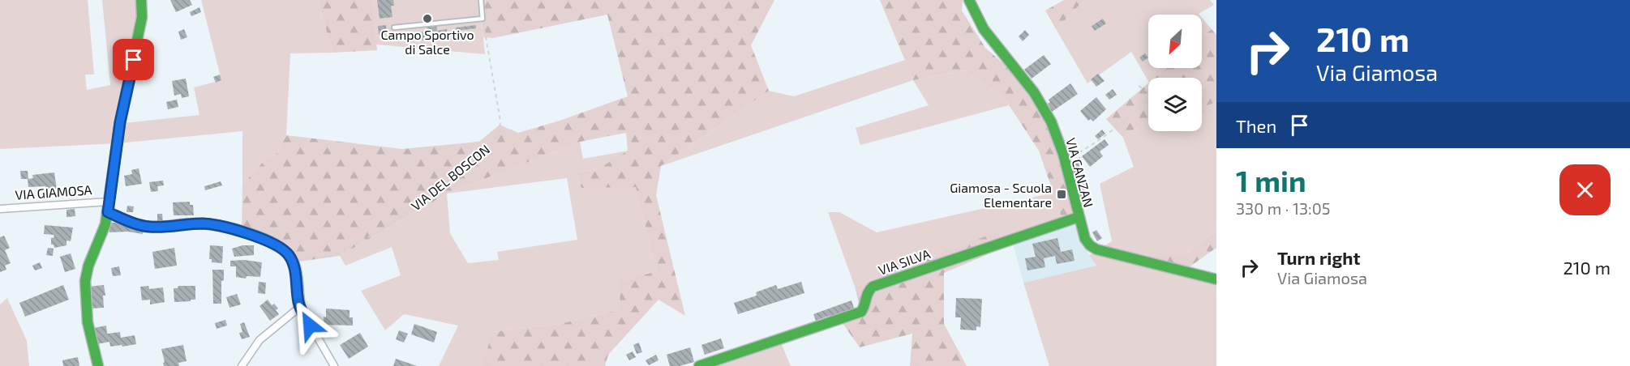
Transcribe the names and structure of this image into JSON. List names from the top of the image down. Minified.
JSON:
{"streets":{"street":["VIA CANZAN","VIA GIAMOSA","VIA SILVA"],"path":["VIA DEL BOSCON"]},"crossings":[["VIA CANZAN","VIA SILVA"]],"places":{"other":["Campo Sportivo di Salce"],"transit":["Giamosa - Scuola Elementare"]},"north":"bottom left","page":{"turn":["210 m","Via Giamosa"],"then":"Then","heading":["1 min","330 m · 13:05"],"list":[{"name":"Turn right","note":"Via Giamosa","value":"210 m"}]}}
